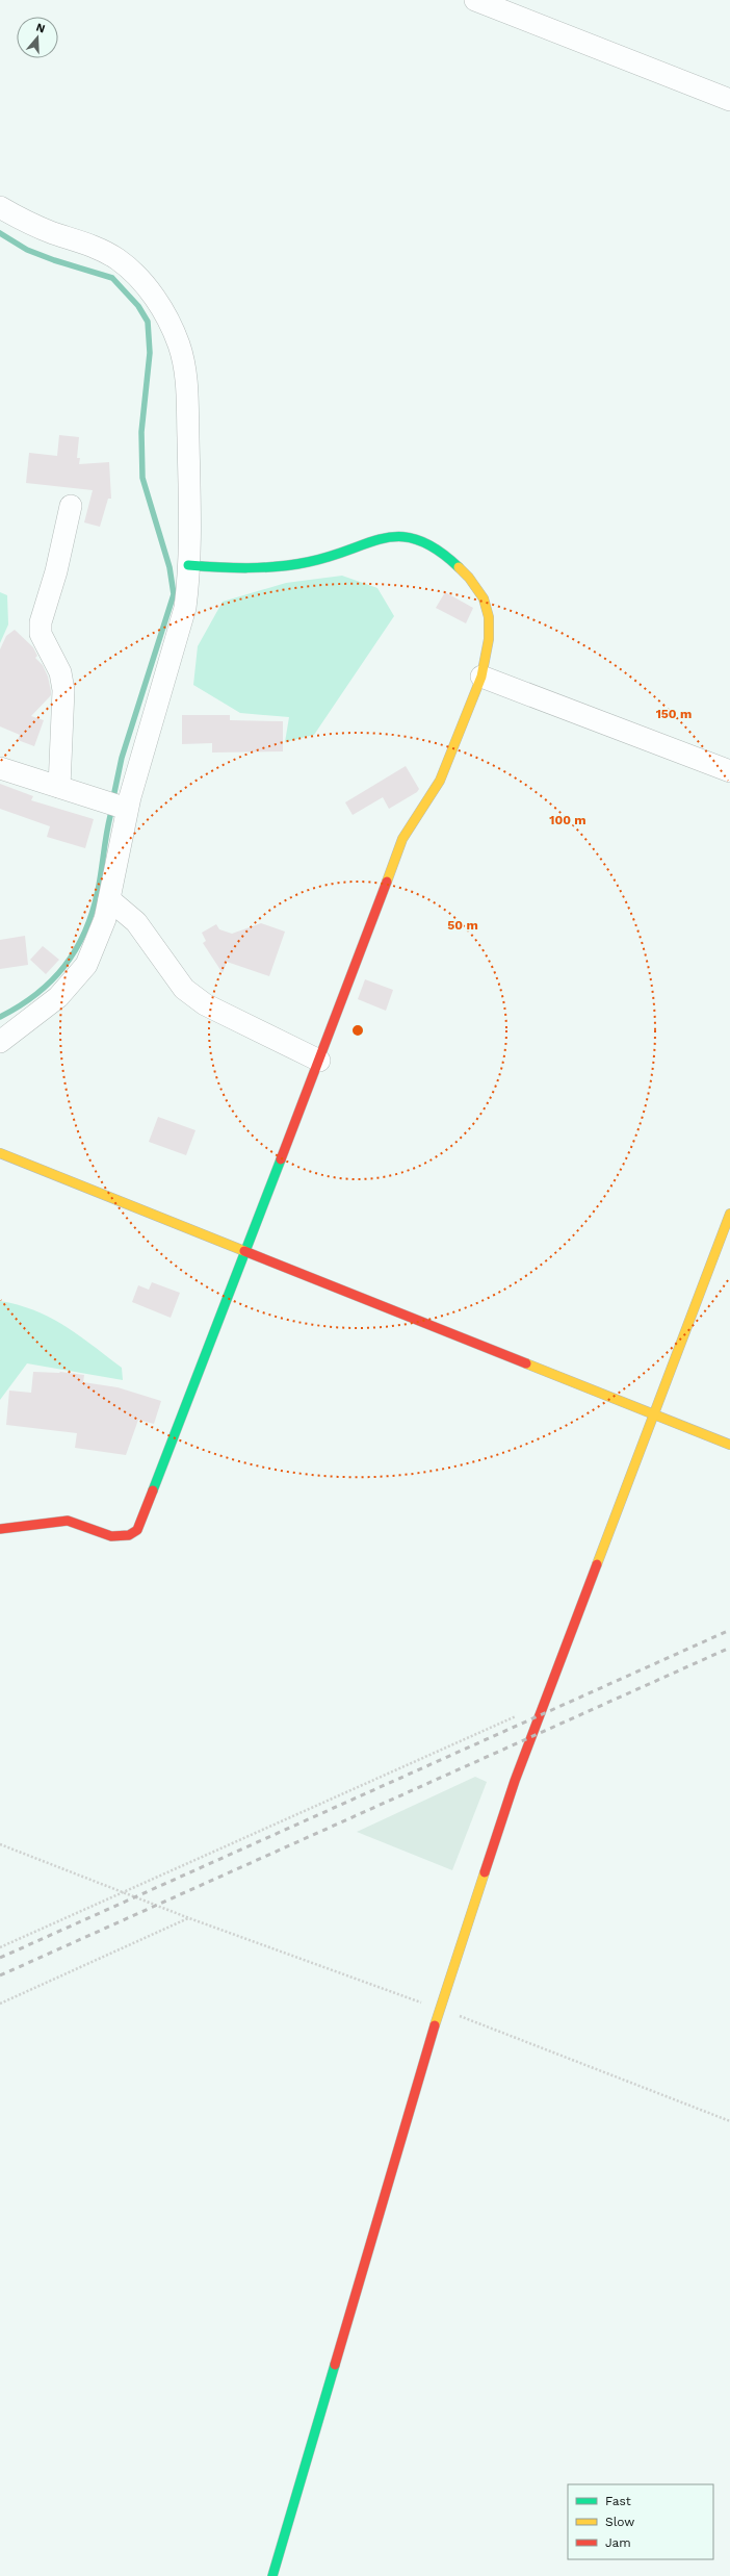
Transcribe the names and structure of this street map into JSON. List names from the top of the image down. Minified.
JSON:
{"legend":["Fast","Slow","Jam"],"north":"top","rings":["150 m","100 m","50 m"]}
